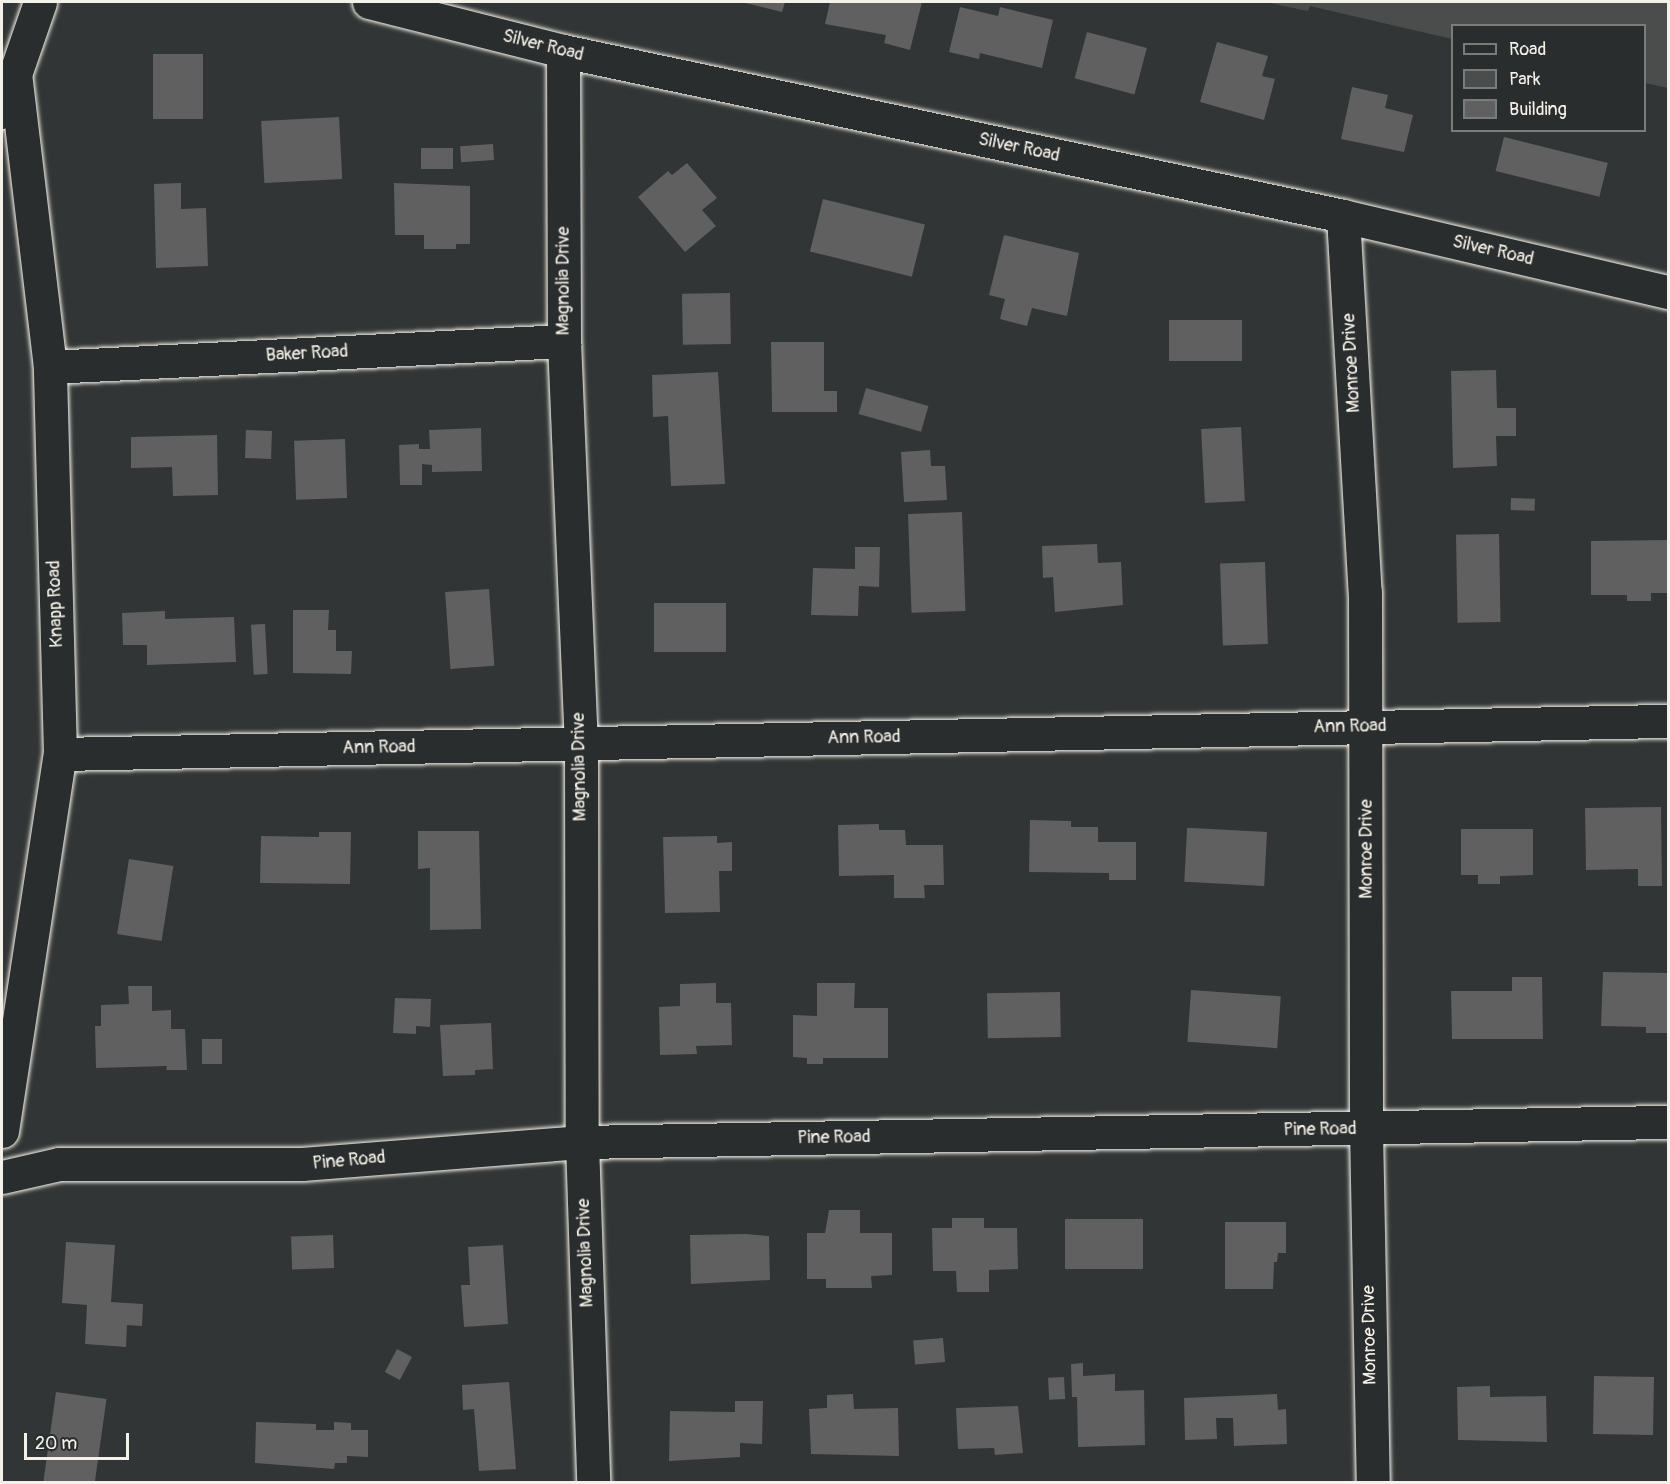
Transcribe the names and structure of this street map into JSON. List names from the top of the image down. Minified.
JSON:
{"streets":{"street":["Silver Road","Magnolia Drive","Baker Road","Monroe Drive","Knapp Road","Ann Road","Pine Road"]},"crossings":[["Silver Road","Magnolia Drive"],["Silver Road","Monroe Drive"],["Magnolia Drive","Baker Road"],["Magnolia Drive","Ann Road"],["Magnolia Drive","Pine Road"],["Baker Road","Knapp Road"],["Monroe Drive","Ann Road"],["Monroe Drive","Pine Road"],["Knapp Road","Ann Road"]],"legend":["Road","Park","Building"],"scale_bar":"20 m"}
